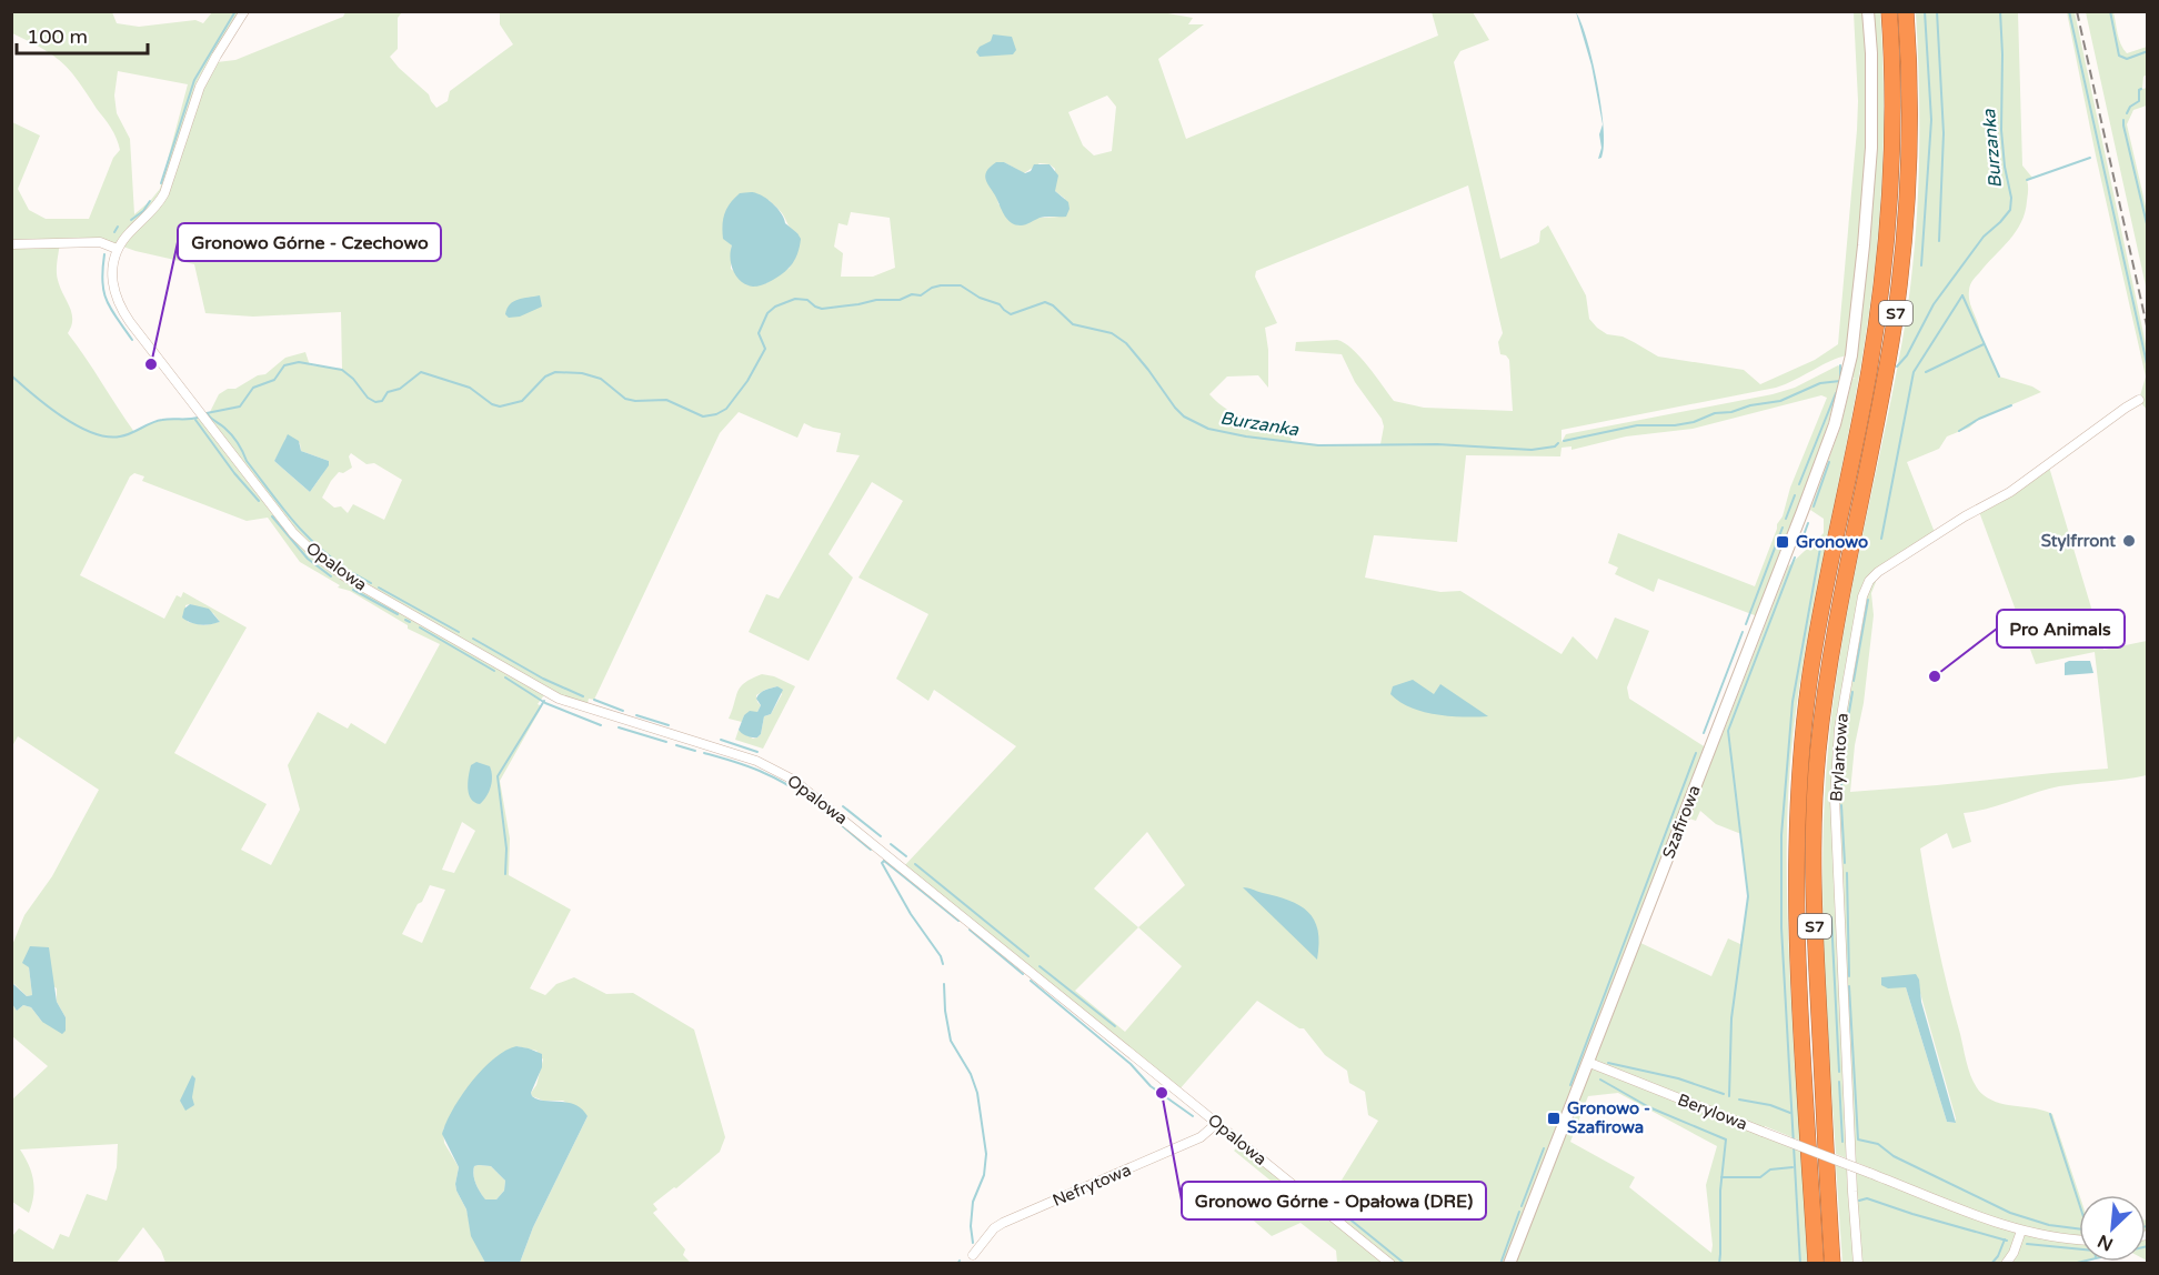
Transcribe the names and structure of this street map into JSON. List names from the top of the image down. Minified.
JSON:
{"streets":{"highway":["S7"],"street":["Opalowa","Brylantowa","Szafirowa","Berylowa","Nefrytowa"]},"crossings":[["Opalowa","Nefrytowa"],["Szafirowa","Berylowa"]],"water":["Burzanka"],"places":{"other":["Gronowo Górne - Czechowo","Stylfrront","Pro Animals","Gronowo Górne - Opałowa (DRE)"],"transit":["Gronowo","Gronowo - Szafirowa"]},"scale_bar":"100 m","north":"bottom left"}
